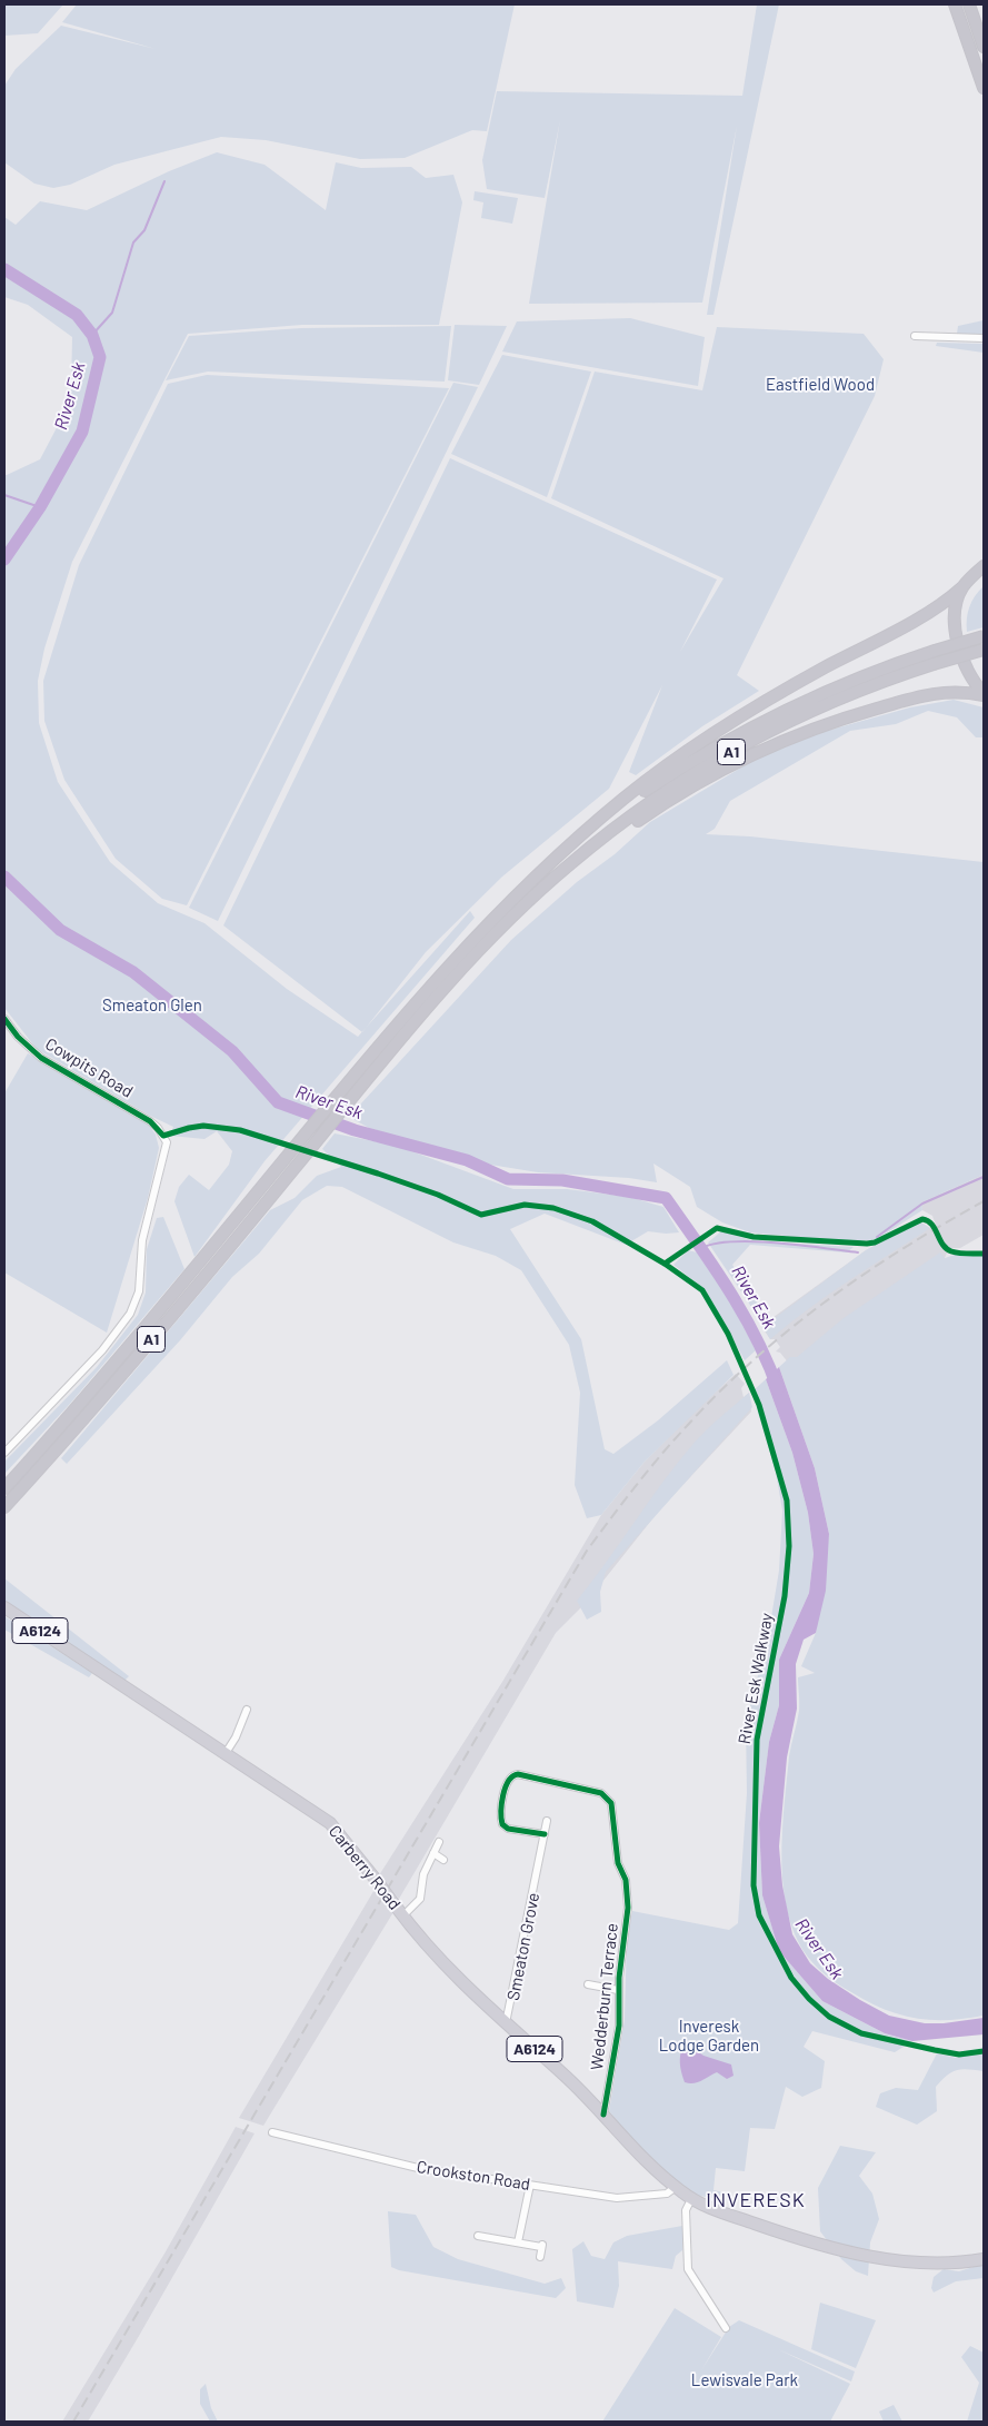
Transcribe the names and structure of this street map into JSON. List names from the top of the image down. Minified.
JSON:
{"streets":{"highway":["A1"],"main road":["A6124","Carberry Road"],"street":["Cowpits Road","Smeaton Grove","Wedderburn Terrace","Crookston Road"],"cycle path":["River Esk Walkway"]},"crossings":[["A6124","Carberry Road"],["A6124","Crookston Road"],["Carberry Road","Smeaton Grove"],["Carberry Road","Wedderburn Terrace"],["Carberry Road","Crookston Road"],["Smeaton Grove","Wedderburn Terrace"]],"districts":["INVERESK"],"water":["River Esk"],"parks":["Eastfield Wood","Smeaton Glen","Inveresk Lodge Garden","Lewisvale Park"]}
